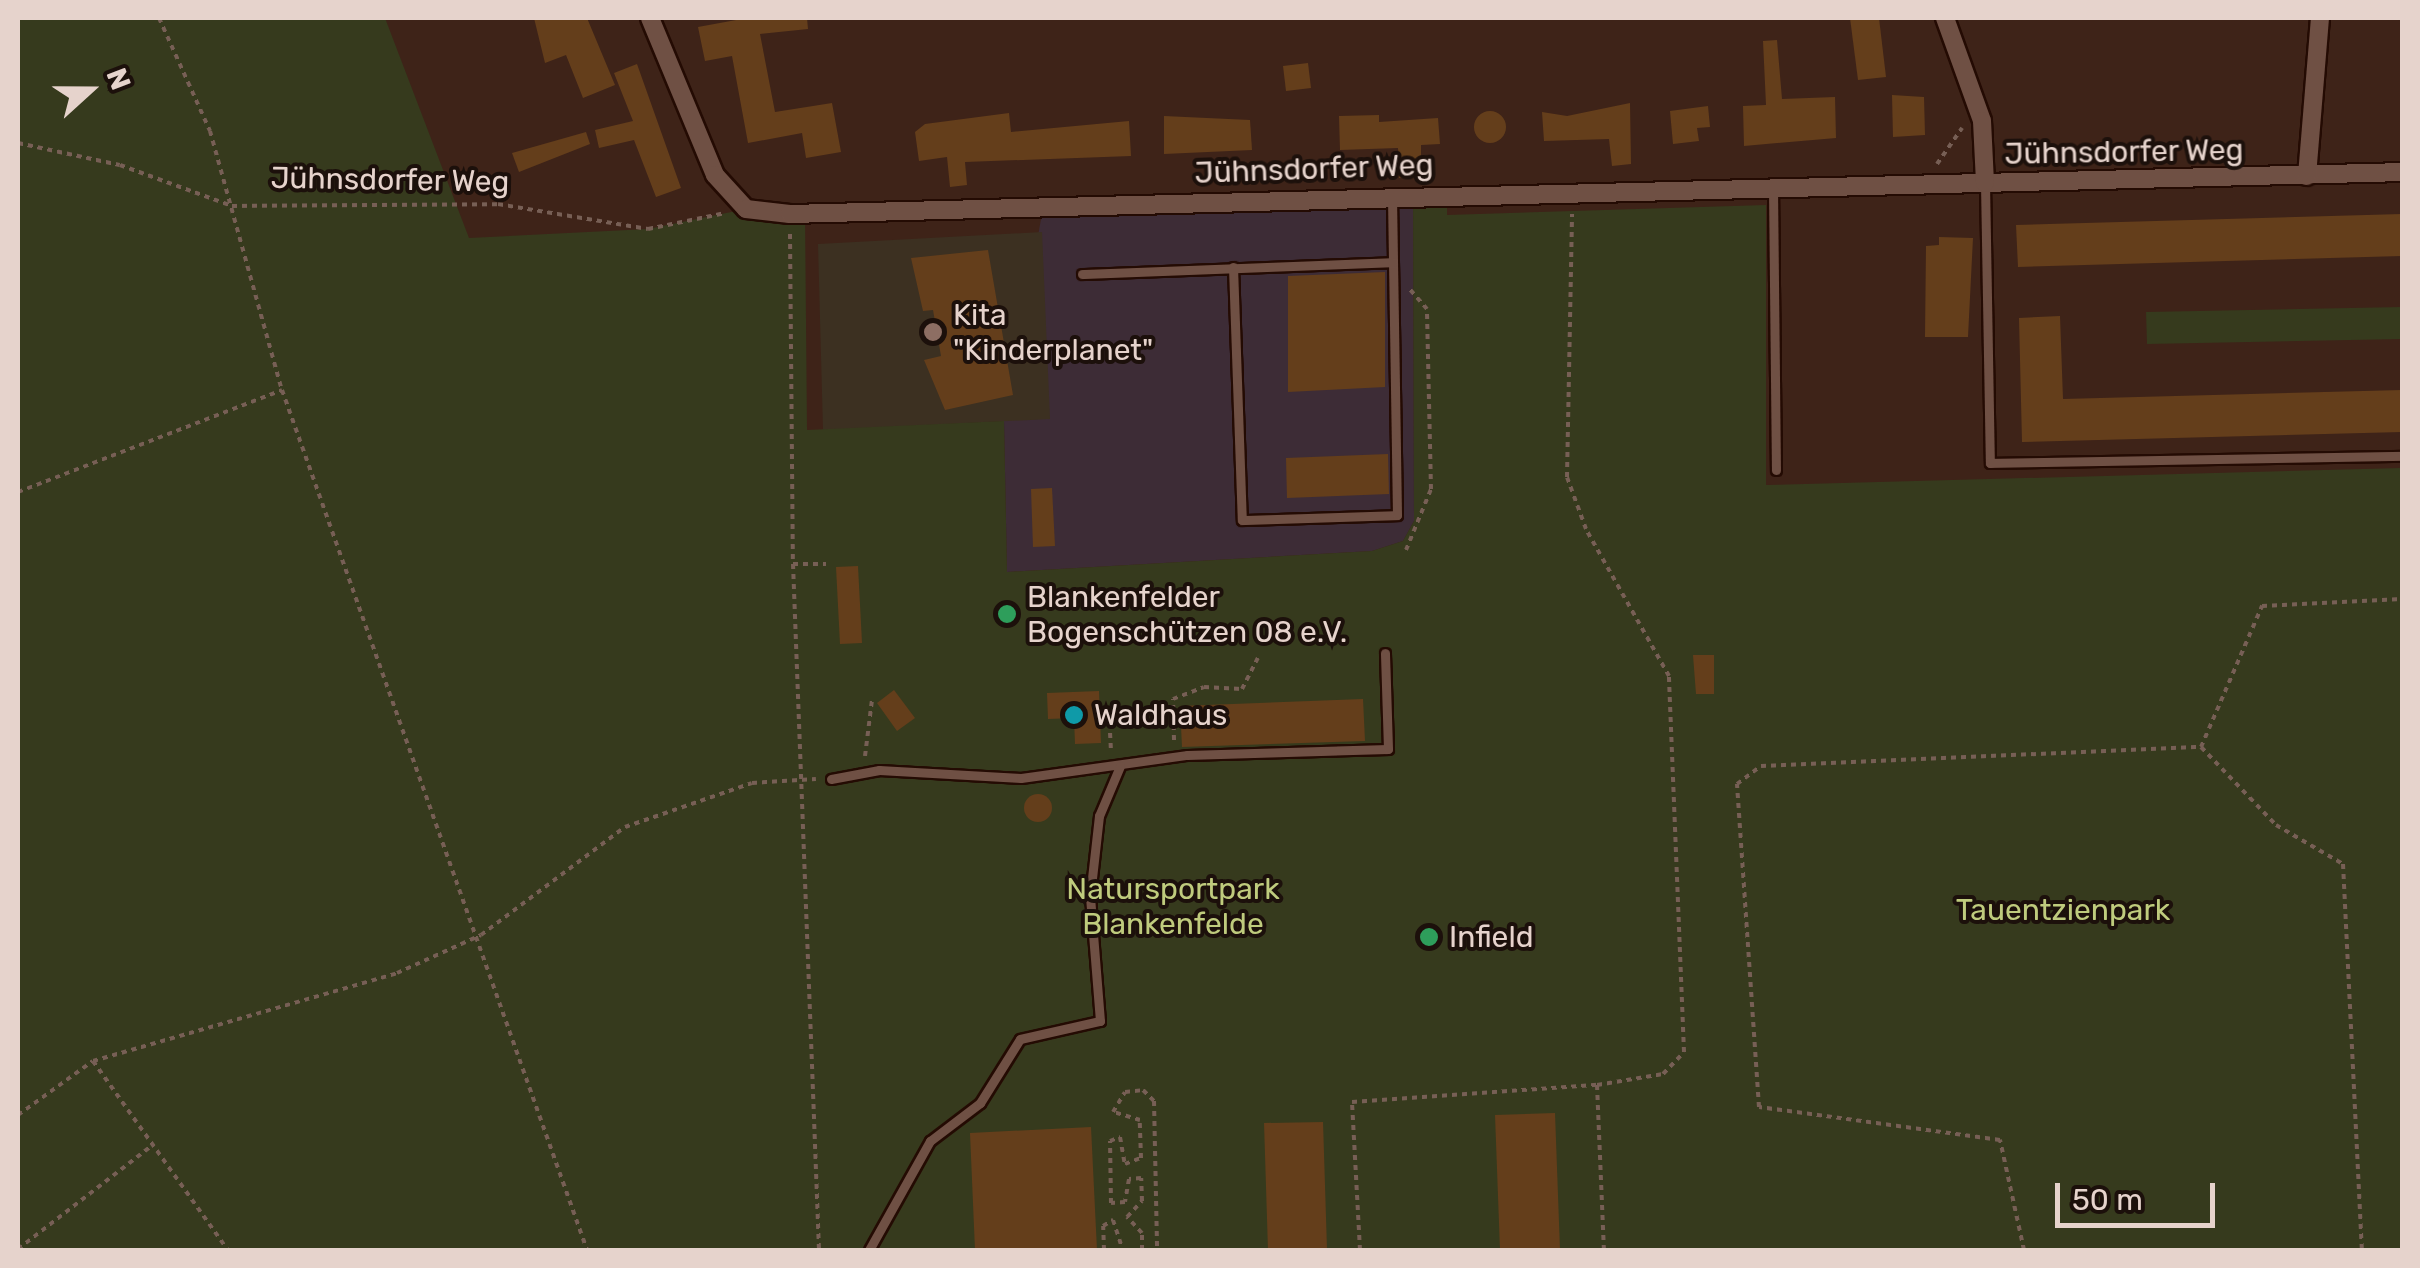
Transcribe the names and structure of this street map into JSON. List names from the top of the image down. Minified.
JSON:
{"streets":{"street":["Jühnsdorfer Weg"]},"parks":["Natursportpark Blankenfelde","Tauentzienpark"],"places":["Kita \"Kinderplanet\"","Blankenfelder Bogenschützen 08 e.V.","Waldhaus","Infield"],"scale_bar":"50 m","north":"right"}
